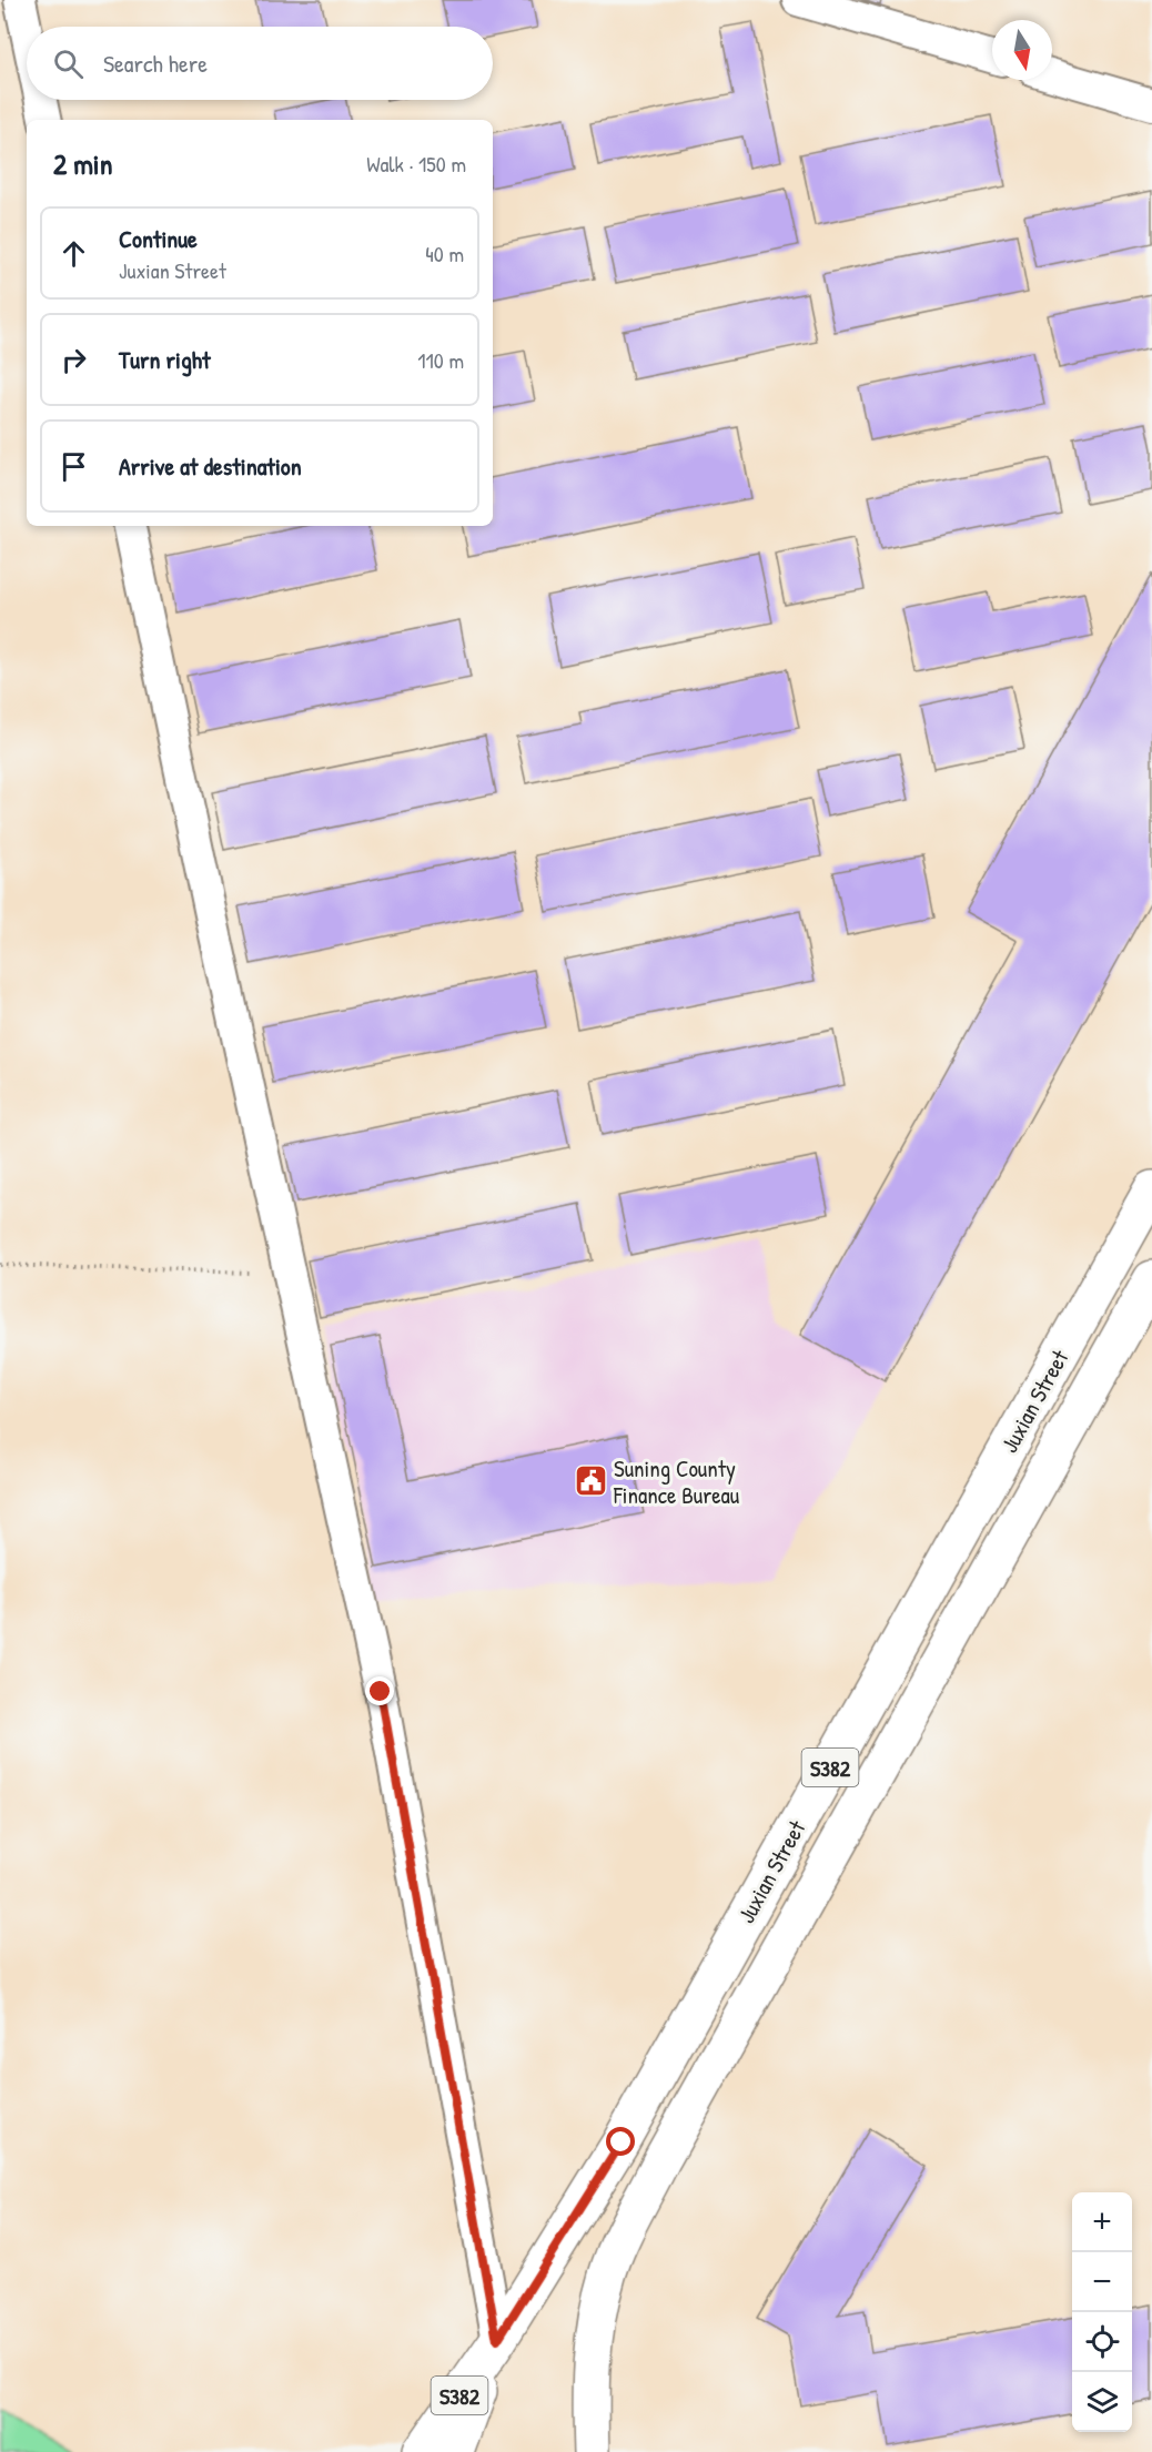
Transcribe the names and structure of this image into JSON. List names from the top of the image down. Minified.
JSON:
{"streets":{"main road":["Juxian Street","S382"]},"crossings":[["Juxian Street","S382"]],"places":{"public building":["Suning County Finance Bureau"]},"north":"bottom","page":{"search":"Search here","heading":["2 min","Walk · 150 m"],"list":[["Continue","Juxian Street","40 m"],["Turn right","110 m"],"Arrive at destination"],"map_buttons":["+","−"]}}
